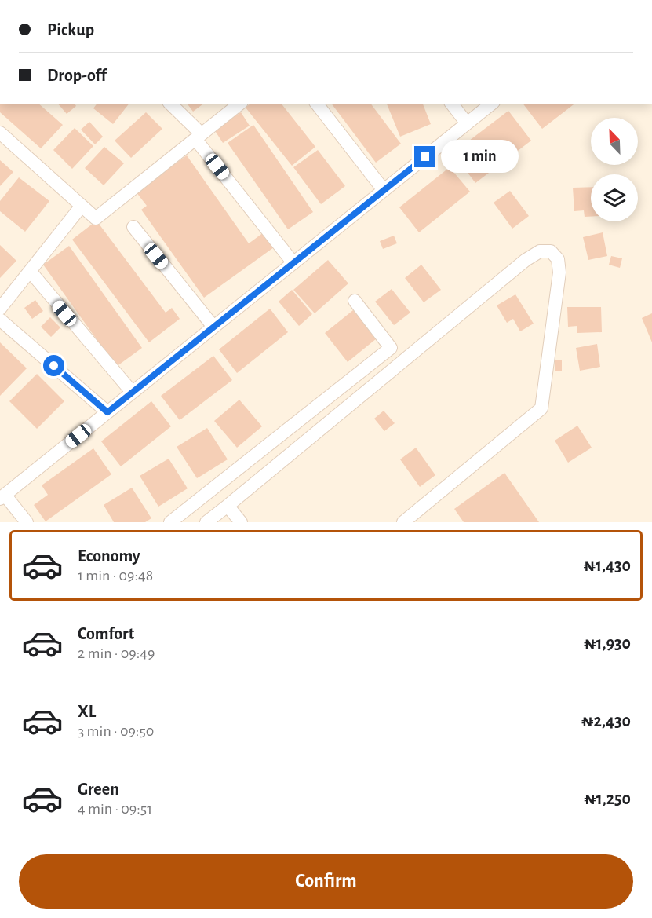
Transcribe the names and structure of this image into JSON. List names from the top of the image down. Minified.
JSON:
{"north":"top left","page":{"banner":["Pickup","Drop-off"],"bubble":"1 min","list":[{"name":"Economy","note":"1 min · 09:48","value":"₦1,430"},{"name":"Comfort","note":"2 min · 09:49","value":"₦1,930"},{"name":"XL","note":"3 min · 09:50","value":"₦2,430"},{"name":"Green","note":"4 min · 09:51","value":"₦1,250"}],"buttons":"Confirm"}}
